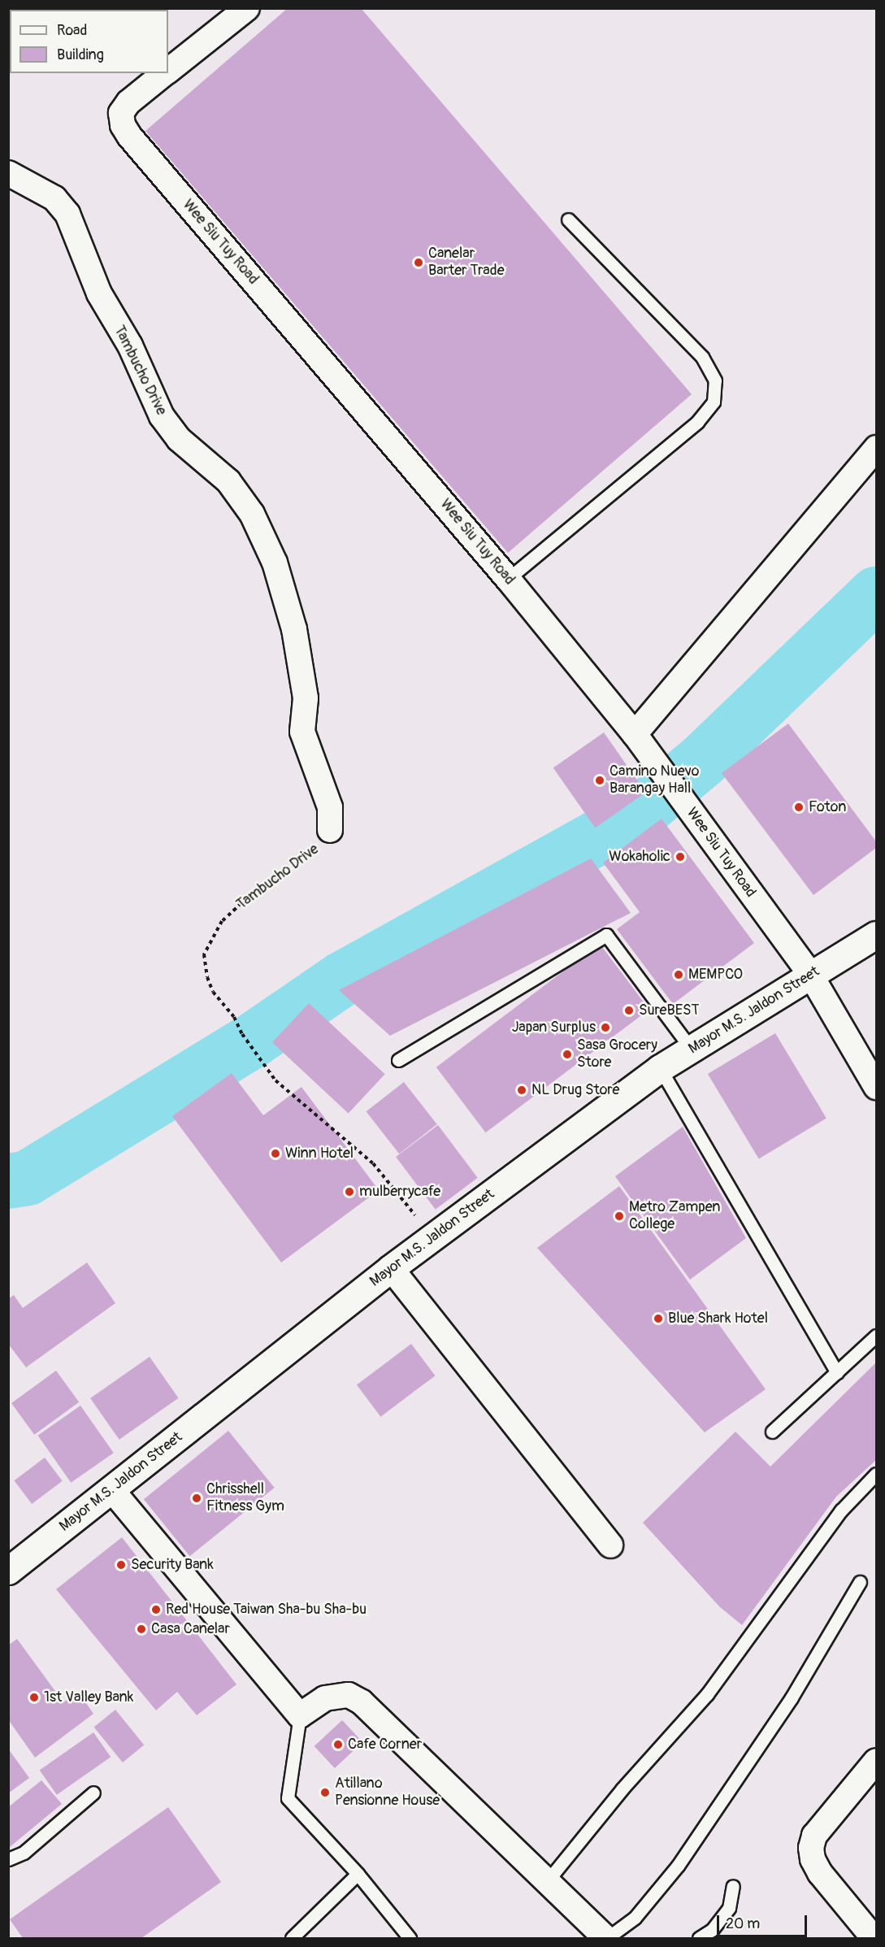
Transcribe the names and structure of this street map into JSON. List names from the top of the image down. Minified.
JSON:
{"streets":{"main road":["Mayor M.S. Jaldon Street"],"street":["Wee Siu Tuy Road","Tambucho Drive"]},"crossings":[["Wee Siu Tuy Road","Mayor M.S. Jaldon Street"],["Tambucho Drive","Mayor M.S. Jaldon Street"]],"places":["Canelar Barter Trade","Camino Nuevo Barangay Hall","Foton","Wokaholic","MEMPCO","SureBEST","Japan Surplus","Sasa Grocery Store","NL Drug Store","Winn Hotel","mulberrycafe","Metro Zampen College","Blue Shark Hotel","Chrisshell Fitness Gym","Security Bank","Red House Taiwan Sha-bu Sha-bu","Casa Canelar","1st Valley Bank","Cafe Corner","Atillano Pensionne House"],"legend":["Road","Building"],"scale_bar":"20 m"}
